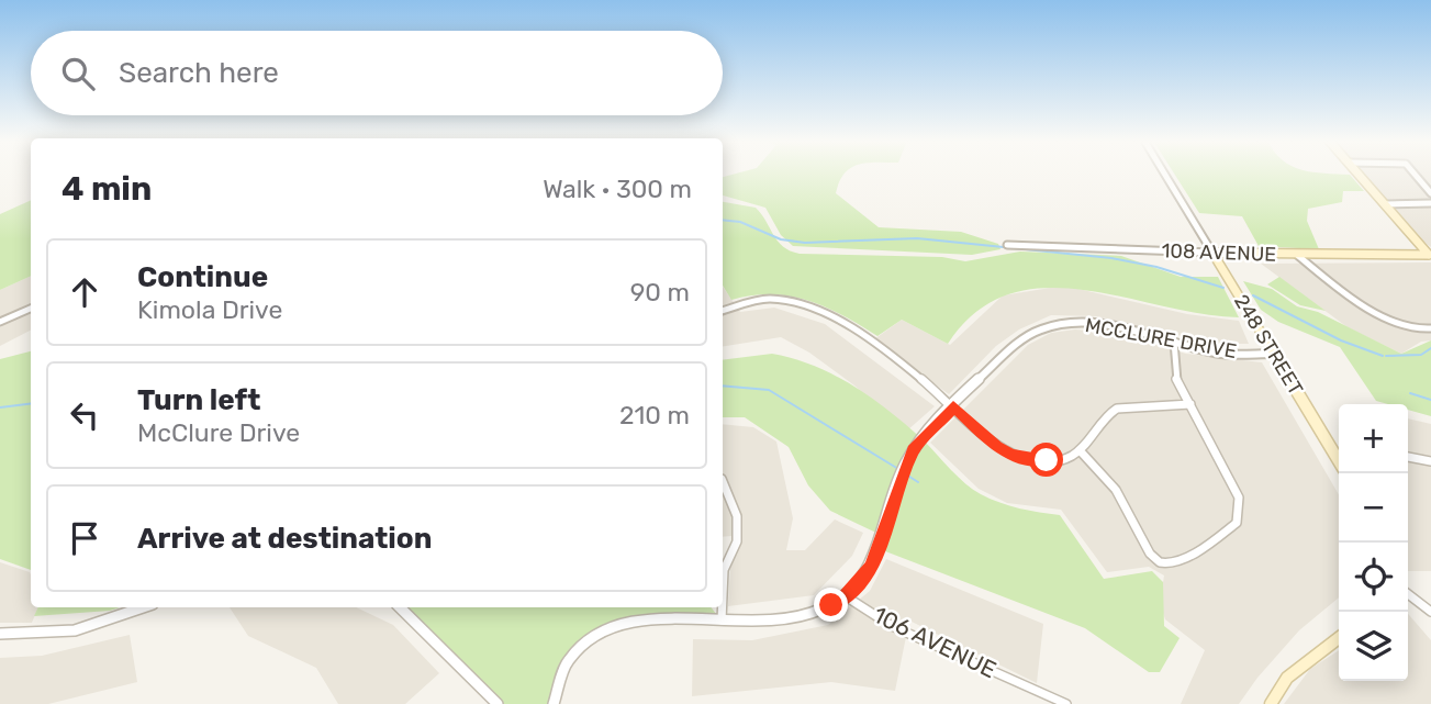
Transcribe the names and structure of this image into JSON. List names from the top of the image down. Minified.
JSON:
{"streets":{"main road":["108 AVENUE","248 STREET"],"street":["MCCLURE DRIVE","106 AVENUE"]},"crossings":[["108 AVENUE","248 STREET"],["MCCLURE DRIVE","248 STREET"],["MCCLURE DRIVE","106 AVENUE"]],"page":{"search":"Search here","heading":["4 min","Walk · 300 m"],"list":[["Continue","Kimola Drive","90 m"],["Turn left","McClure Drive","210 m"],"Arrive at destination"],"map_buttons":["+","−"]}}
